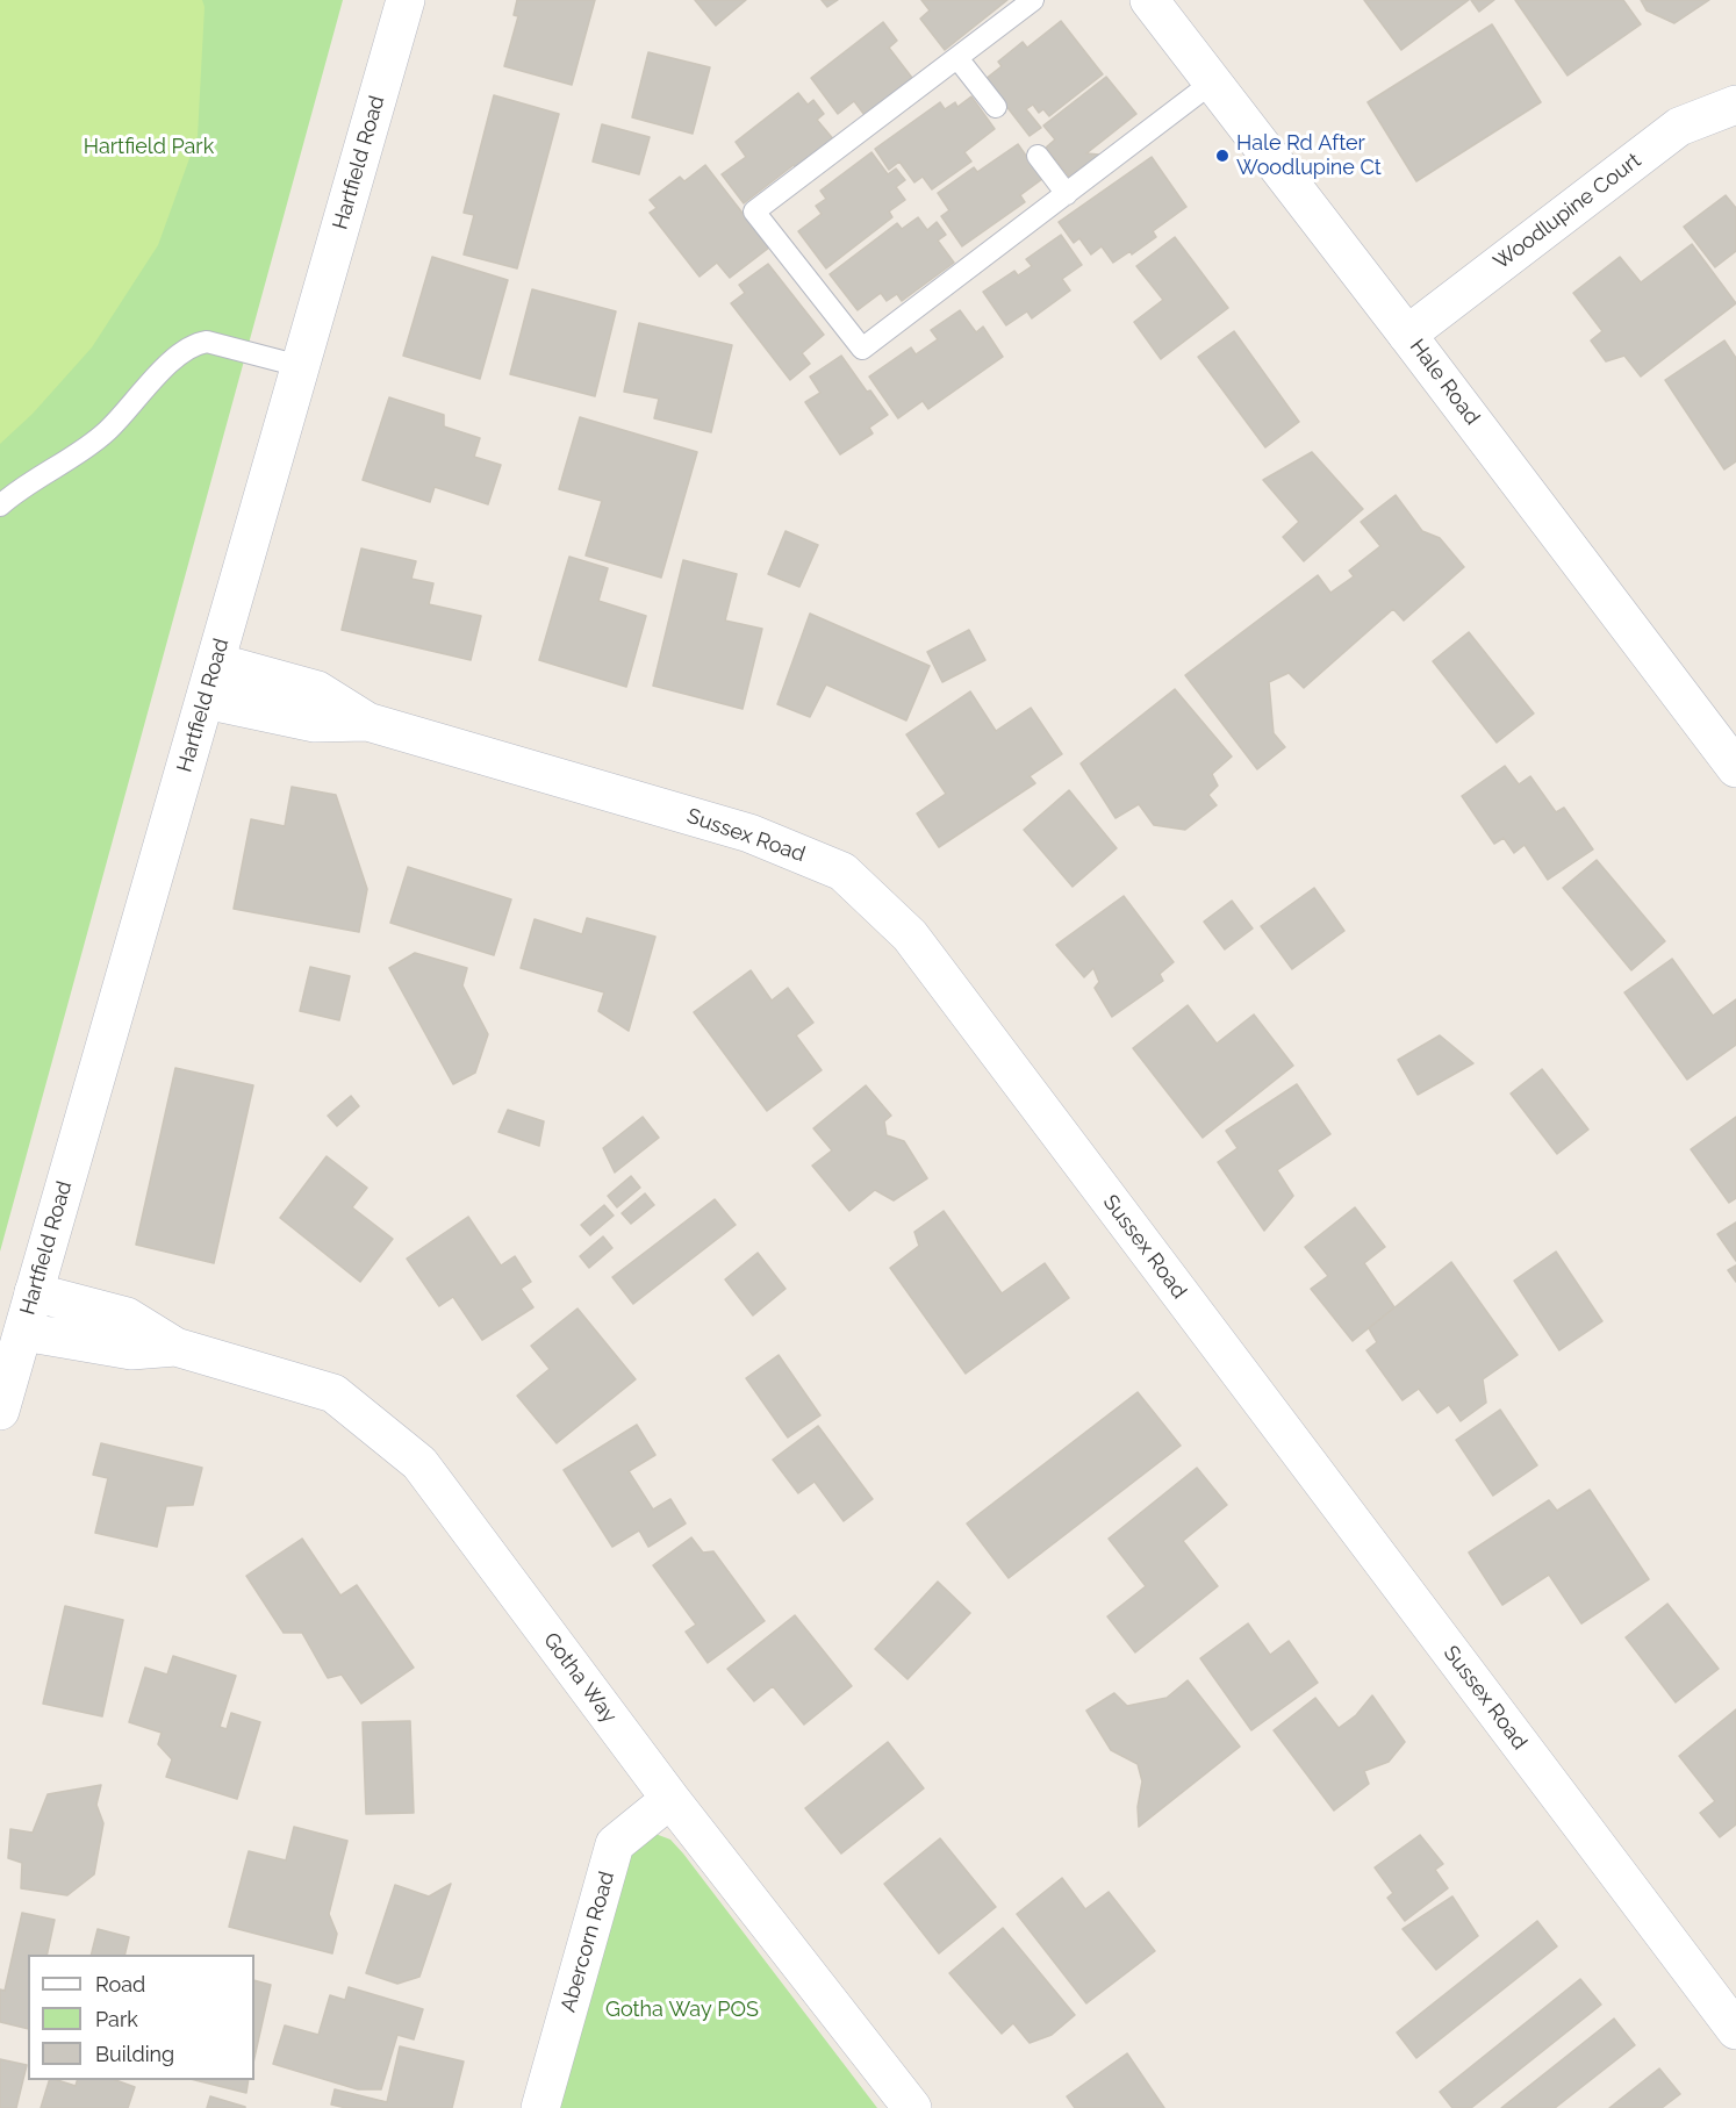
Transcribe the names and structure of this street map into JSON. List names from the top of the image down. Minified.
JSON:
{"streets":{"street":["Hartfield Road","Woodlupine Court","Hale Road","Sussex Road","Gotha Way","Abercorn Road"]},"crossings":[["Hartfield Road","Sussex Road"],["Hartfield Road","Gotha Way"],["Woodlupine Court","Hale Road"],["Gotha Way","Abercorn Road"]],"parks":["Hartfield Park","Gotha Way POS"],"places":["Hale Rd After Woodlupine Ct"],"legend":["Road","Park","Building"]}
